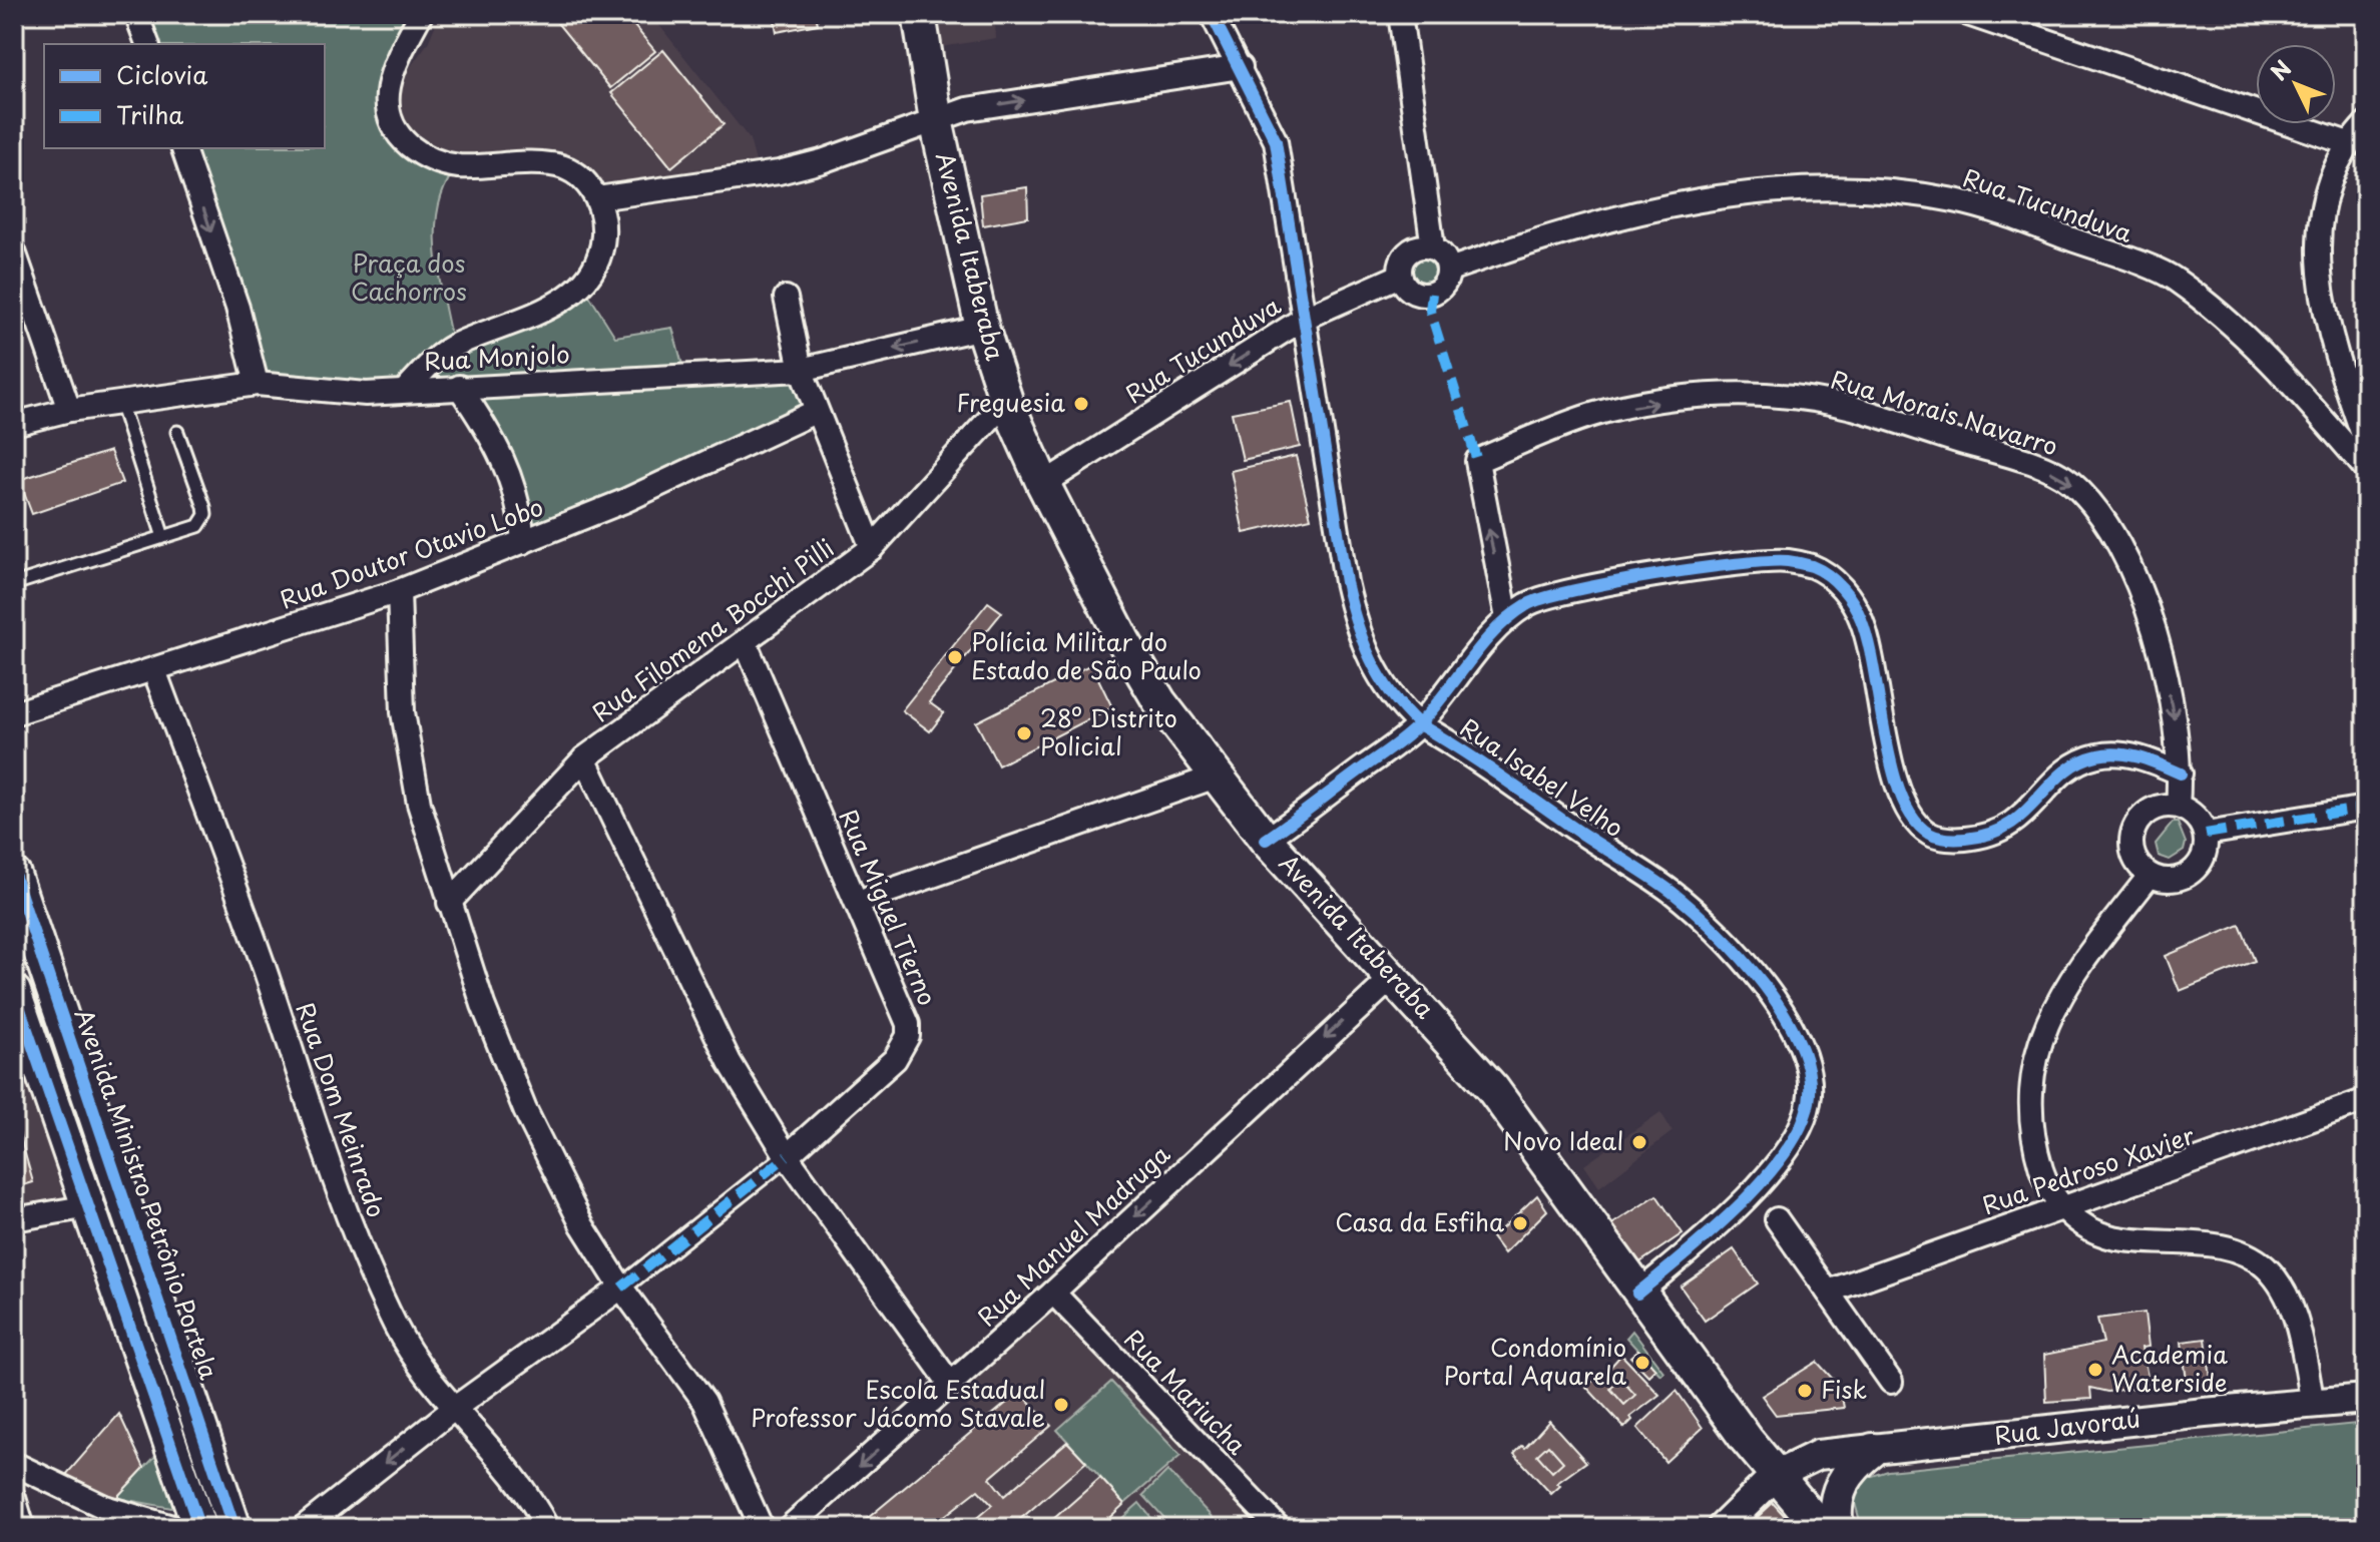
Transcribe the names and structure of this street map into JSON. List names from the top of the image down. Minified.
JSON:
{"streets":{"main road":["Avenida Itaberaba","Avenida Ministro Petrônio Portela"],"street":["Rua Tucunduva","Rua Monjolo","Rua Morais Navarro","Rua Doutor Otavio Lobo","Rua Filomena Bocchi Pilli","Rua Isabel Velho","Rua Miguel Tierno","Rua Dom Meinrado","Rua Pedroso Xavier","Rua Manuel Madruga","Rua Mariucha","Rua Javoraú"]},"crossings":[["Rua Tucunduva","Avenida Itaberaba"],["Rua Tucunduva","Rua Isabel Velho"],["Avenida Itaberaba","Rua Monjolo"],["Avenida Itaberaba","Rua Filomena Bocchi Pilli"],["Avenida Itaberaba","Rua Isabel Velho"],["Avenida Itaberaba","Rua Manuel Madruga"],["Avenida Itaberaba","Rua Javoraú"],["Rua Doutor Otavio Lobo","Rua Dom Meinrado"],["Rua Filomena Bocchi Pilli","Rua Miguel Tierno"],["Rua Manuel Madruga","Rua Mariucha"]],"one_way":["Rua Manuel Madruga"],"parks":["Praça dos Cachorros"],"places":["Freguesia","Polícia Militar do Estado de São Paulo","28º Distrito Policial","Novo Ideal","Casa da Esfiha","Condomínio Portal Aquarela","Academia Waterside","Fisk","Escola Estadual Professor Jácomo Stavale"],"legend":["Ciclovia","Trilha"],"north":"top left"}
